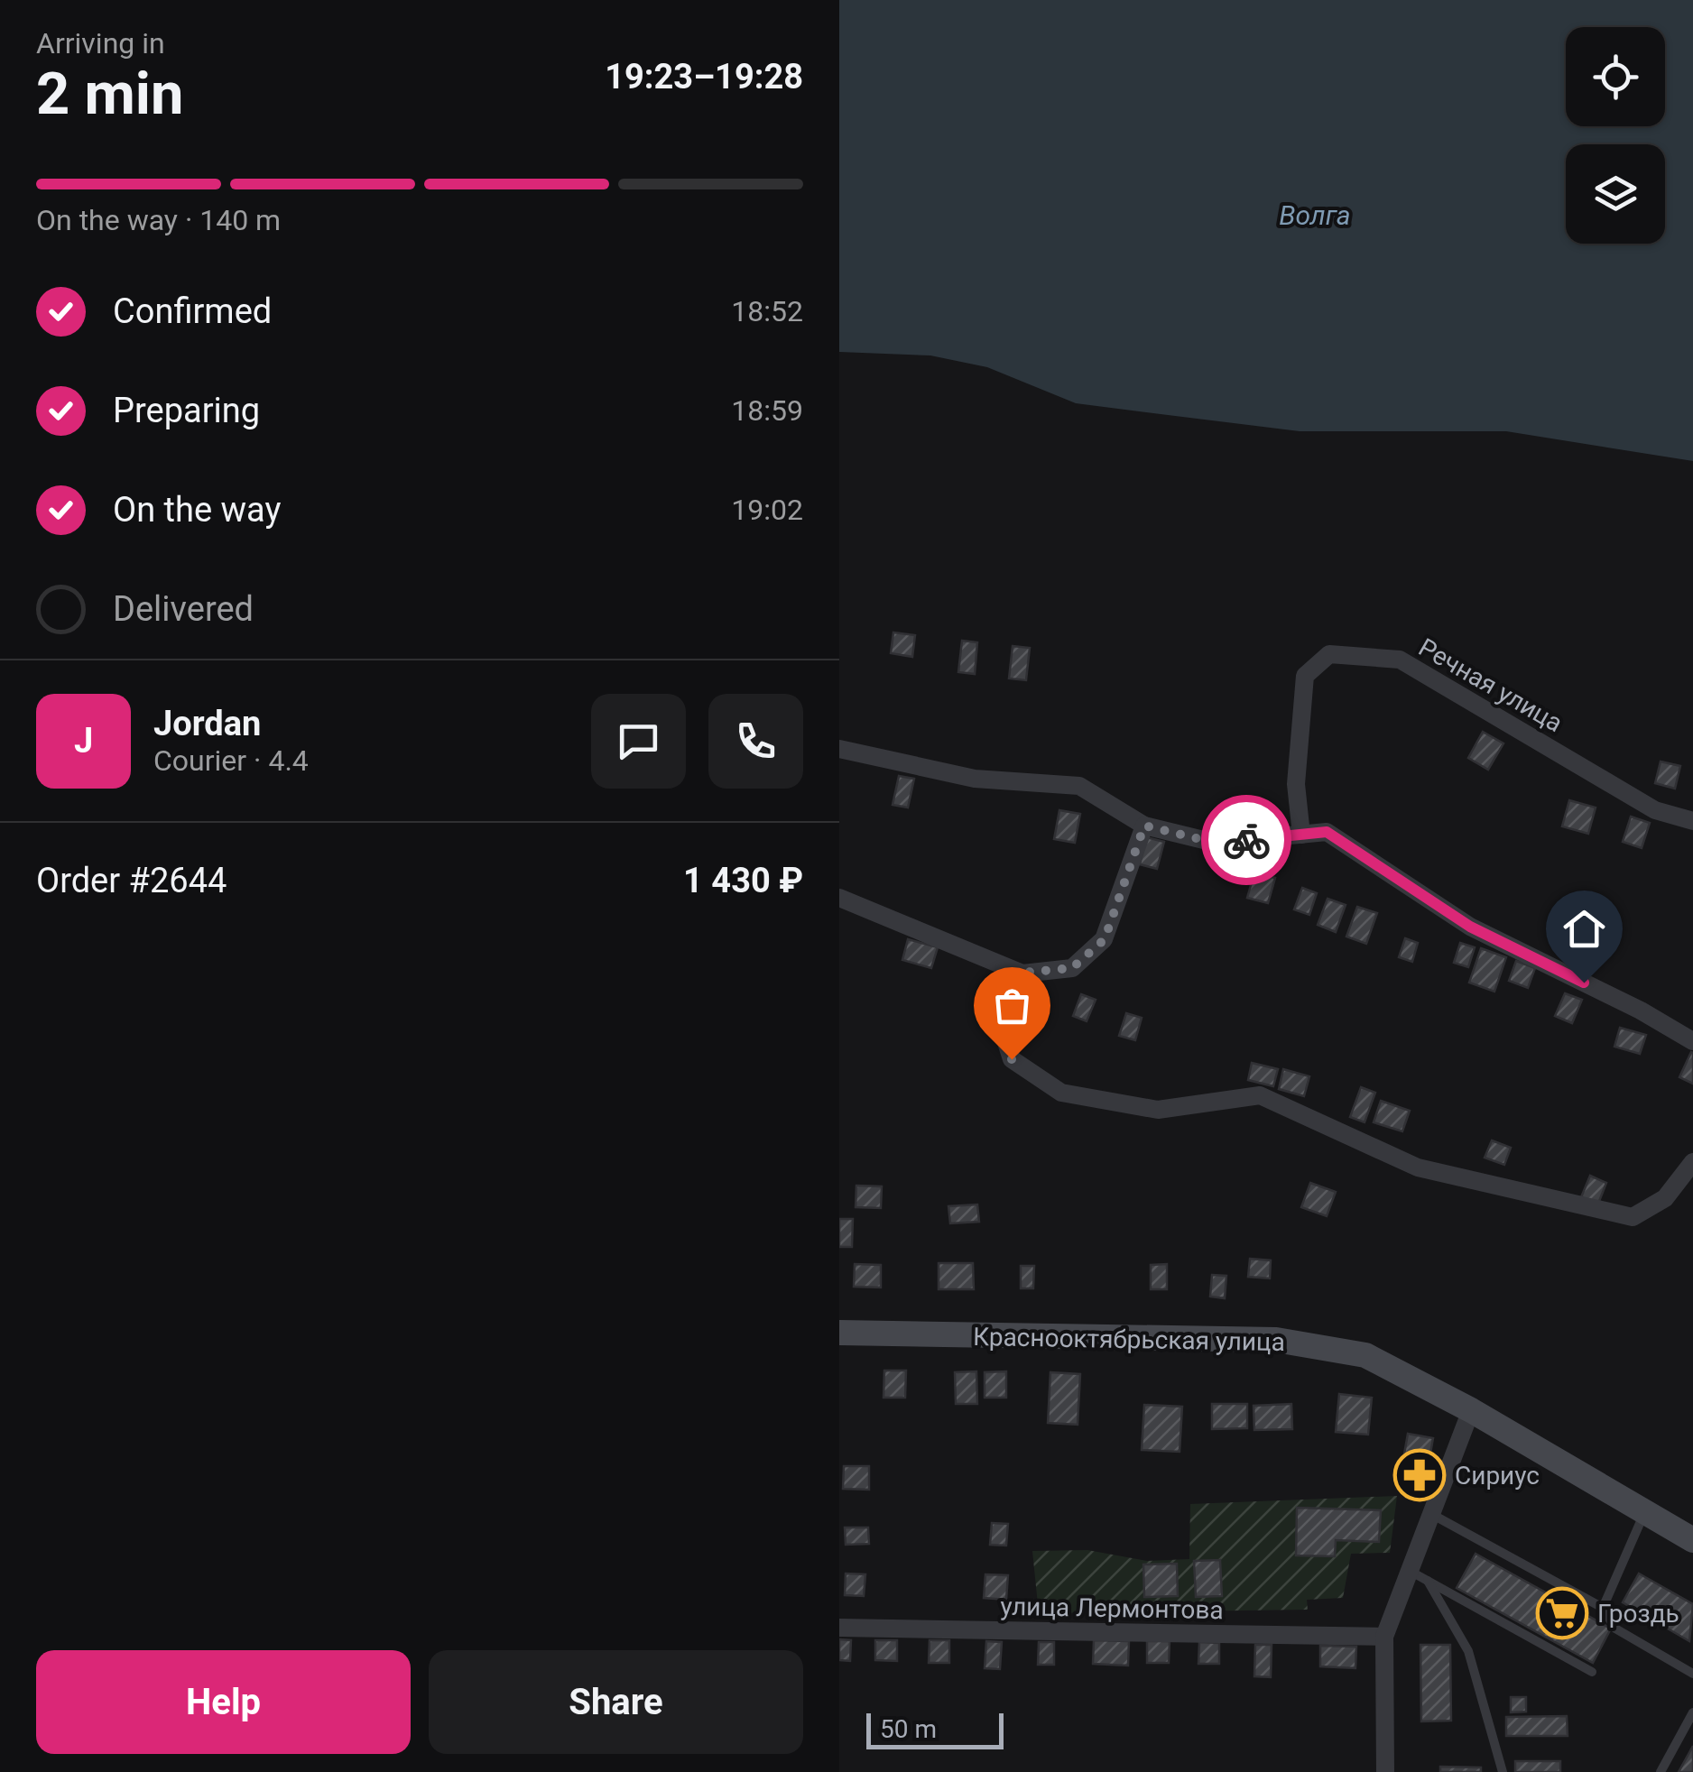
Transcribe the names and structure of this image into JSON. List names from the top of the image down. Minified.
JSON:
{"streets":{"street":["Речная улица","Краснооктябрьская улица","улица Лермонтова"]},"water":["Волга"],"places":{"pharmacy":["Сириус"],"supermarket":["Гроздь"]},"scale_bar":"50 m","page":{"heading":["2 min","Arriving in","19:23–19:28"],"panel":["Jordan","Courier · 4.4","Order #2644","1 430 ₽"],"bar":"On the way · 140 m","list":[["Confirmed","18:52"],["Preparing","18:59"],["On the way","19:02"],"Delivered"],"round":"J","buttons":["Help","Share"],"scale":"50 m"}}
